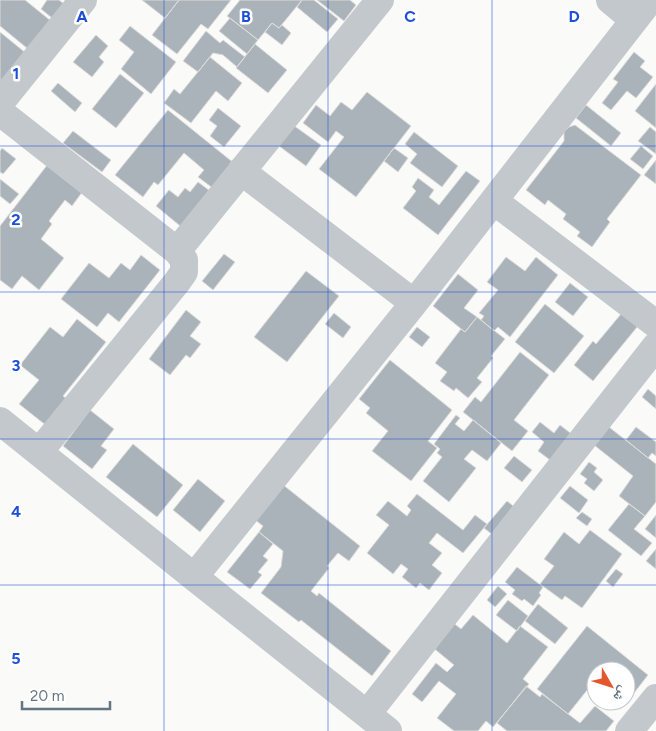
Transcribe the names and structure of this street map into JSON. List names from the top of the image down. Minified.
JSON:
{"scale_bar":"20 m","north":"bottom right","grid":{"columns":["A","B","C","D"],"rows":["1","2","3","4","5"]}}
